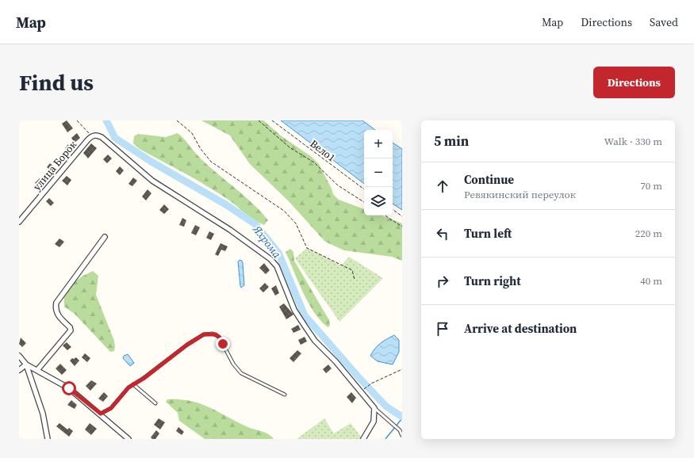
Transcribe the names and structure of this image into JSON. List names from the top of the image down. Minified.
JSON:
{"streets":{"street":["улица Борок"],"path":["Вело1"]},"water":["Яхрома"],"page":{"header":"Map","nav":["Map","Directions","Saved"],"buttons":"Directions","title":"Find us","heading":["5 min","Walk · 330 m"],"map_buttons":["+","−"],"list":[["Continue","Ревякинский переулок","70 m"],["Turn left","220 m"],["Turn right","40 m"],"Arrive at destination"]}}
